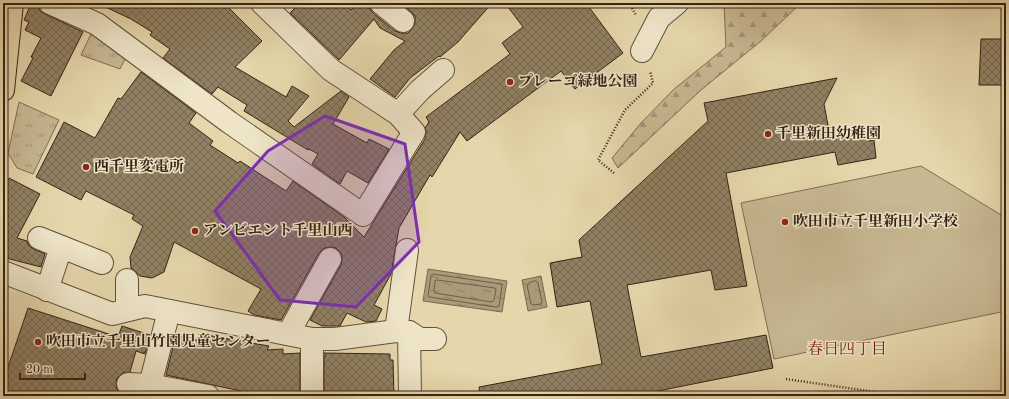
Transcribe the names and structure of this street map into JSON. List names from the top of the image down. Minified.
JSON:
{"districts":["春日四丁目"],"places":["プレーゴ緑地公園","千里新田幼稚園","西千里変電所","吹田市立千里新田小学校","アンビエント千里山西","吹田市立千里山竹園児童センター"],"scale_bar":"20 m"}
